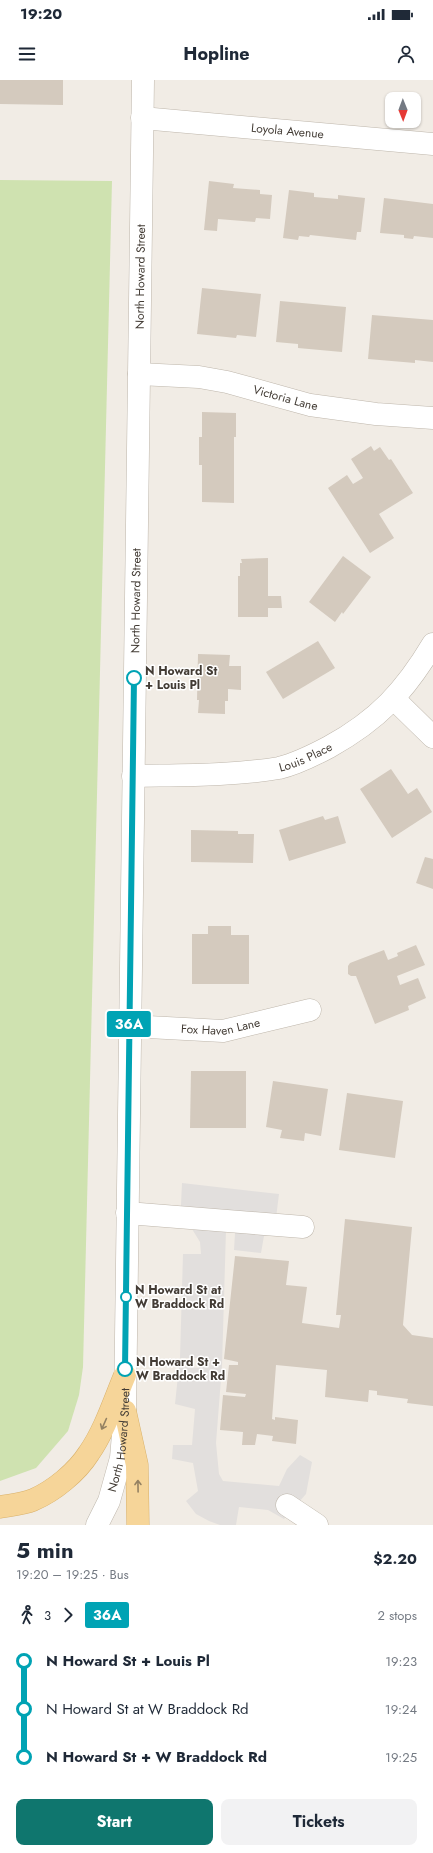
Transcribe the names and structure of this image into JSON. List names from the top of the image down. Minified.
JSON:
{"streets":{"street":["Loyola Avenue","North Howard Street","Victoria Lane","Louis Place","Fox Haven Lane"]},"crossings":[["Loyola Avenue","North Howard Street"],["North Howard Street","Victoria Lane"],["North Howard Street","Louis Place"],["North Howard Street","Fox Haven Lane"]],"places":["N Howard St + Louis Pl","N Howard St at W Braddock Rd","N Howard St + W Braddock Rd"],"lines":["bus line 36A"],"north":"bottom","page":{"status":"19:20","header":"Hopline","on_map":"36A","heading":["5 min","19:20 – 19:25 · Bus","$2.20"],"legs":["3","36A","2 stops"],"list":[{"name":"N Howard St + Louis Pl","value":"19:23"},{"name":"N Howard St at W Braddock Rd","value":"19:24"},{"name":"N Howard St + W Braddock Rd","value":"19:25"}],"buttons":["Start","Tickets"]}}
